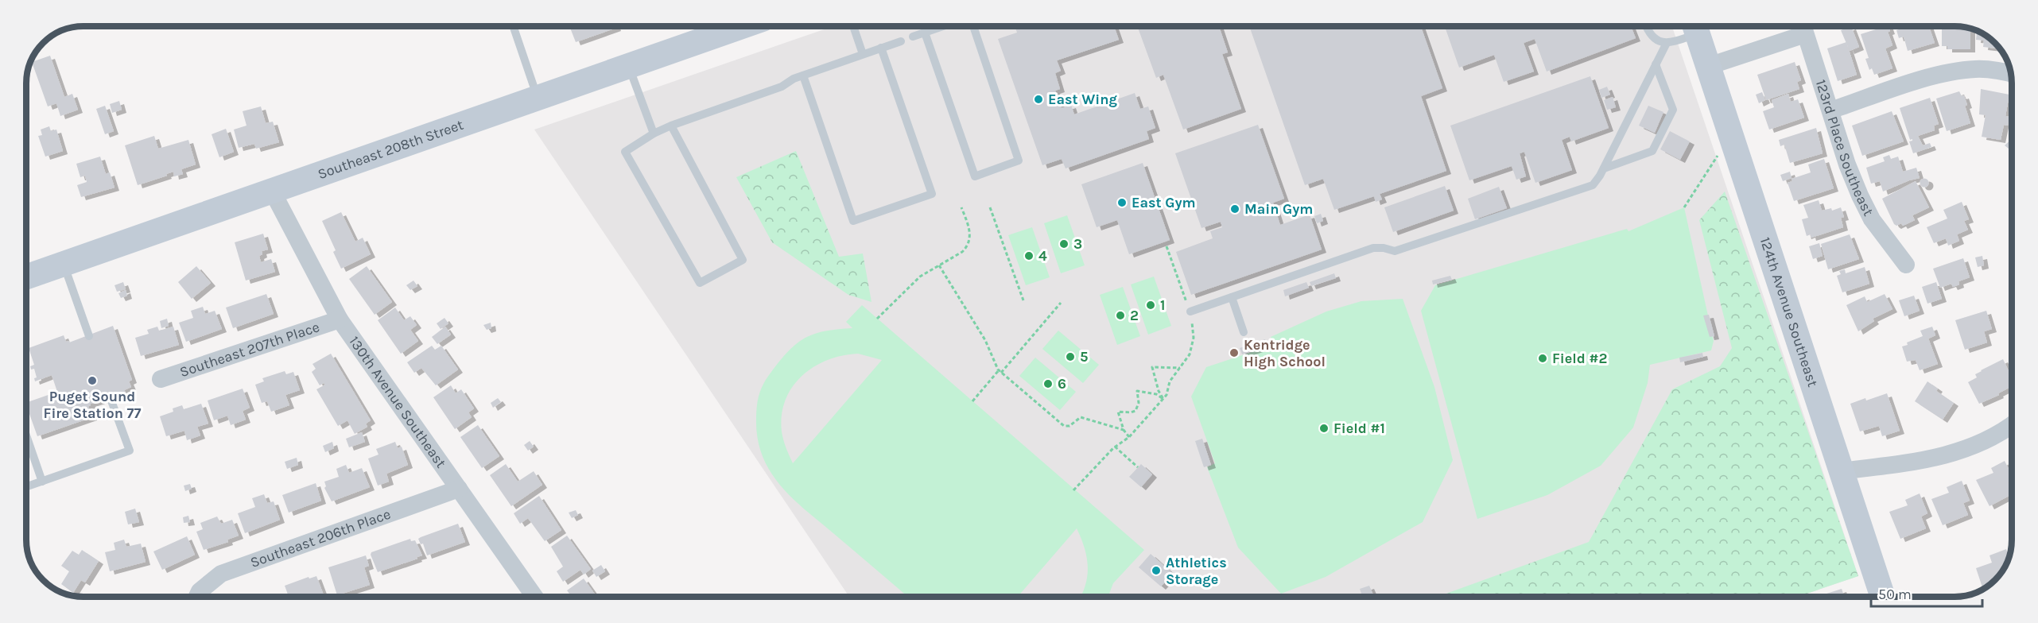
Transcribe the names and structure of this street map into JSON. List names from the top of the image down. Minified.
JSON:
{"streets":{"main road":["Southeast 208th Street","124th Avenue Southeast"],"street":["123rd Place Southeast","Southeast 207th Place","130th Avenue Southeast","Southeast 206th Place"]},"crossings":[["Southeast 208th Street","130th Avenue Southeast"],["Southeast 207th Place","130th Avenue Southeast"],["130th Avenue Southeast","Southeast 206th Place"]],"places":["East Wing","East Gym","Main Gym","3","4","1","2","Kentridge High School","5","Field #2","Puget Sound Fire Station 77","6","Field #1","Athletics Storage"],"scale_bar":"50 m"}
